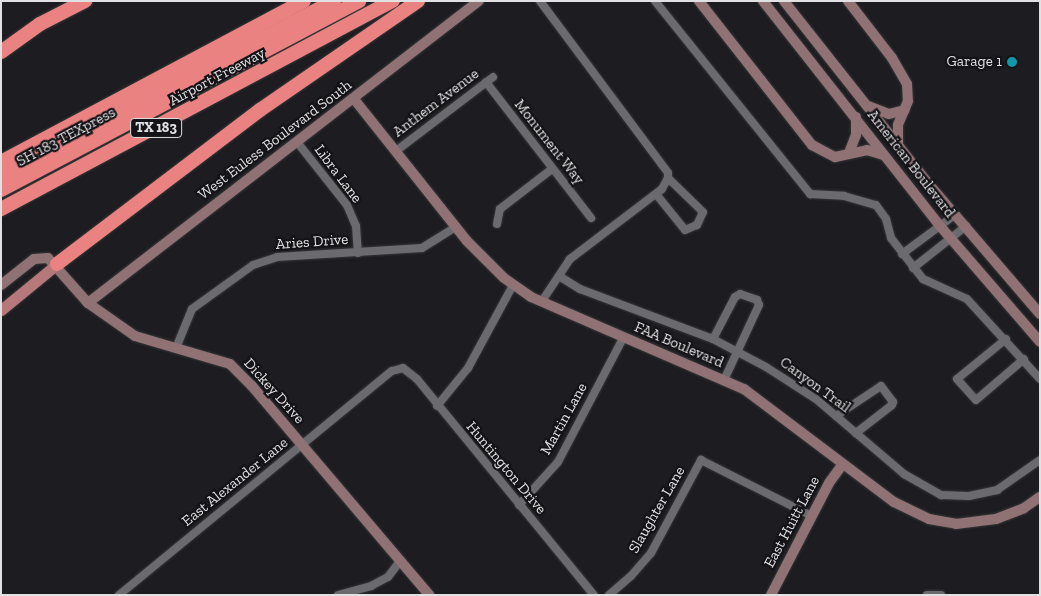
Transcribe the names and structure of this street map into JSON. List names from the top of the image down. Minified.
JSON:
{"streets":{"highway":["Airport Freeway","TX 183","SH 183 TEXpress"],"street":["Anthem Avenue","West Euless Boulevard South","Monument Way","American Boulevard","Libra Lane","Aries Drive","FAA Boulevard","Canyon Trail","Dickey Drive","Martin Lane","Huntington Drive","East Alexander Lane","Slaughter Lane","East Huitt Lane"]},"crossings":[["Anthem Avenue","Monument Way"],["Anthem Avenue","FAA Boulevard"],["West Euless Boulevard South","Libra Lane"],["West Euless Boulevard South","FAA Boulevard"],["West Euless Boulevard South","Dickey Drive"],["Libra Lane","Aries Drive"],["Aries Drive","FAA Boulevard"],["Aries Drive","Dickey Drive"],["FAA Boulevard","Martin Lane"],["FAA Boulevard","East Huitt Lane"],["Dickey Drive","East Alexander Lane"],["Martin Lane","Huntington Drive"],["Huntington Drive","East Alexander Lane"],["Slaughter Lane","East Huitt Lane"]],"places":["Garage 1"]}
